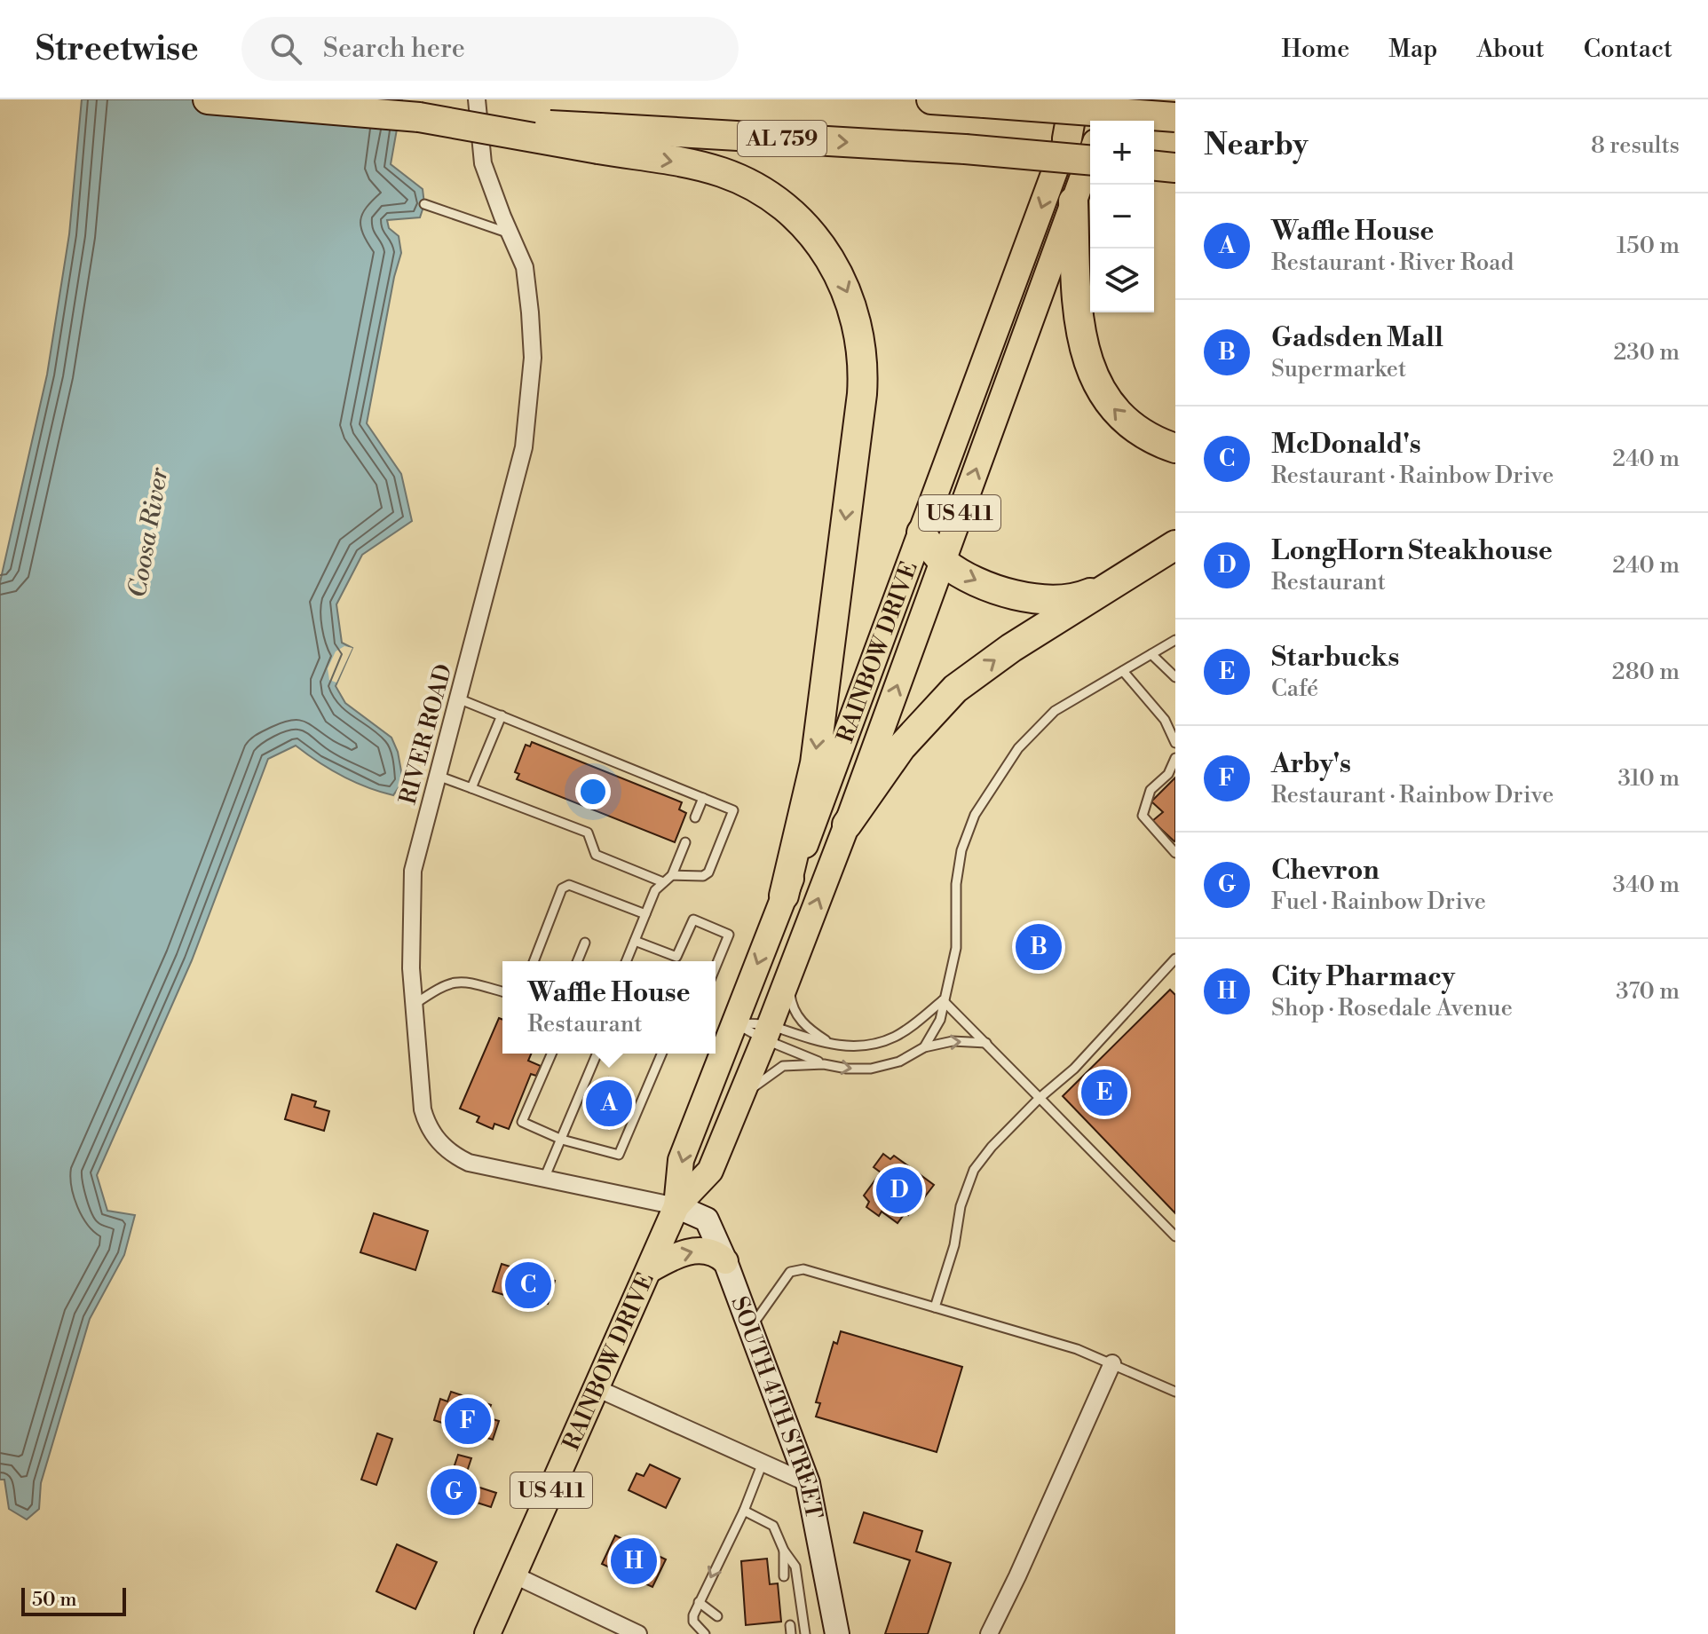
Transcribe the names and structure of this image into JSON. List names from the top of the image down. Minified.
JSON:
{"streets":{"highway":["AL 759"],"main road":["US 411","RAINBOW DRIVE"],"street":["RIVER ROAD","SOUTH 4TH STREET"]},"crossings":[["RAINBOW DRIVE","RIVER ROAD"],["RAINBOW DRIVE","SOUTH 4TH STREET"],["RIVER ROAD","SOUTH 4TH STREET"]],"water":["Coosa River"],"scale_bar":"50 m","page":{"header":"Streetwise","search":"Search here","nav":["Home","Map","About","Contact"],"heading":["Nearby","8 results"],"map_buttons":["+","−"],"list":[{"mark":"A","name":"Waffle House","note":"Restaurant · River Road","value":"150 m"},{"mark":"B","name":"Gadsden Mall","note":"Supermarket","value":"230 m"},{"mark":"C","name":"McDonald's","note":"Restaurant · Rainbow Drive","value":"240 m"},{"mark":"D","name":"LongHorn Steakhouse","note":"Restaurant","value":"240 m"},{"mark":"E","name":"Starbucks","note":"Café","value":"280 m"},{"mark":"F","name":"Arby's","note":"Restaurant · Rainbow Drive","value":"310 m"},{"mark":"G","name":"Chevron","note":"Fuel · Rainbow Drive","value":"340 m"},{"mark":"H","name":"City Pharmacy","note":"Shop · Rosedale Avenue","value":"370 m"}],"pins":["B","E","A","D","C","F","G","H"],"popup":["Waffle House","Restaurant"],"scale":"50 m"}}
